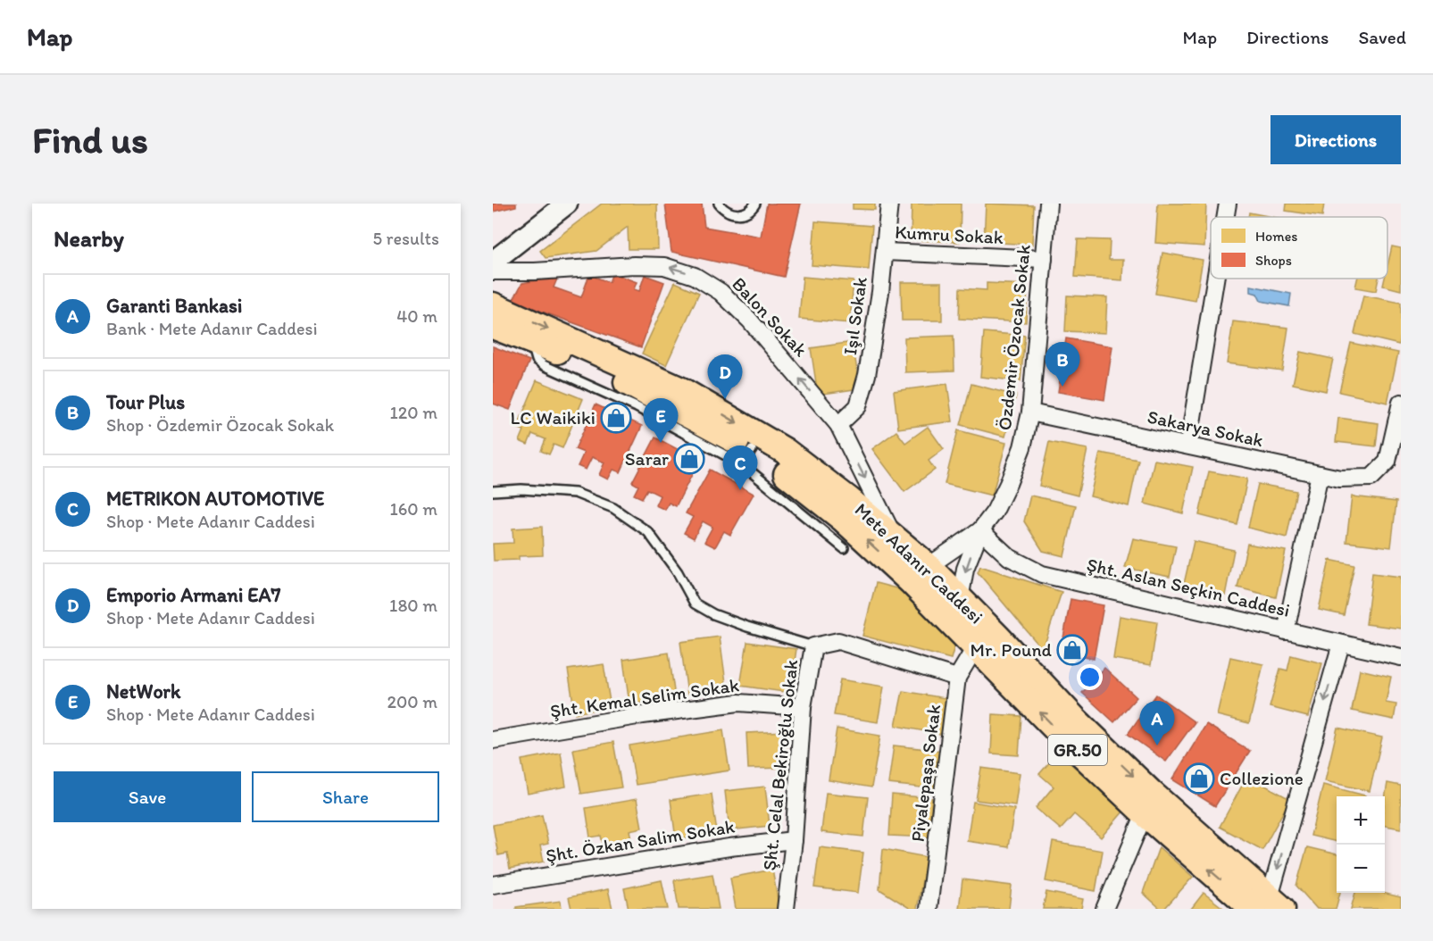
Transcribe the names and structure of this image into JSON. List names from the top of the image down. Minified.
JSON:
{"streets":{"main road":["Mete Adanır Caddesi","GR.50"],"street":["Kumru Sokak","Işıl Sokak","Balon Sokak","Özdemir Özocak Sokak","Sakarya Sokak","Şht. Aslan Seçkin Caddesi","Şht. Kemal Selim Sokak","Şht. Celal Bekiroğlu Sokak","Piyalepaşa Sokak","Şht. Özkan Salim Sokak"]},"crossings":[["Kumru Sokak","Işıl Sokak"],["Kumru Sokak","Özdemir Özocak Sokak"],["Işıl Sokak","Balon Sokak"],["Balon Sokak","Mete Adanır Caddesi"],["Özdemir Özocak Sokak","Sakarya Sokak"],["Özdemir Özocak Sokak","Mete Adanır Caddesi"],["Özdemir Özocak Sokak","Şht. Aslan Seçkin Caddesi"],["Mete Adanır Caddesi","Piyalepaşa Sokak"],["Şht. Kemal Selim Sokak","Şht. Celal Bekiroğlu Sokak"],["Şht. Celal Bekiroğlu Sokak","Piyalepaşa Sokak"],["Şht. Celal Bekiroğlu Sokak","Şht. Özkan Salim Sokak"]],"places":{"shop":["LC Waikiki","Sarar","Mr. Pound","Collezione"]},"legend":["Homes","Shops"],"page":{"header":"Map","nav":["Map","Directions","Saved"],"buttons":["Directions",["Save","Share"]],"title":"Find us","heading":["Nearby","5 results"],"list":[{"mark":"A","name":"Garanti Bankasi","note":"Bank · Mete Adanır Caddesi","value":"40 m"},{"mark":"B","name":"Tour Plus","note":"Shop · Özdemir Özocak Sokak","value":"120 m"},{"mark":"C","name":"METRIKON AUTOMOTIVE","note":"Shop · Mete Adanır Caddesi","value":"160 m"},{"mark":"D","name":"Emporio Armani EA7","note":"Shop · Mete Adanır Caddesi","value":"180 m"},{"mark":"E","name":"NetWork","note":"Shop · Mete Adanır Caddesi","value":"200 m"}],"pins":["B","D","E","C","A"],"map_buttons":["+","−"]}}
